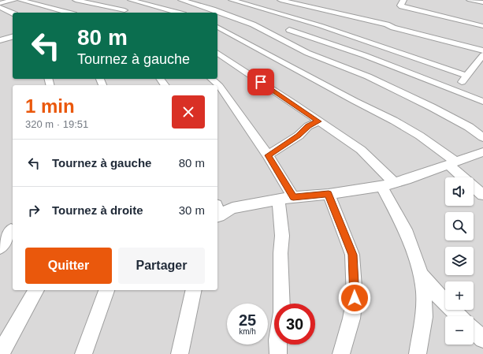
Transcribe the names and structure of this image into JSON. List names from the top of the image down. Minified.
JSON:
{"page":{"turn":["80 m","Tournez à gauche"],"heading":["1 min","320 m · 19:51"],"list":[{"name":"Tournez à gauche","value":"80 m"},{"name":"Tournez à droite","value":"30 m"}],"map_buttons":["+","−"],"buttons":["Quitter","Partager"],"speed":"25 km/h","limit":"30"}}
